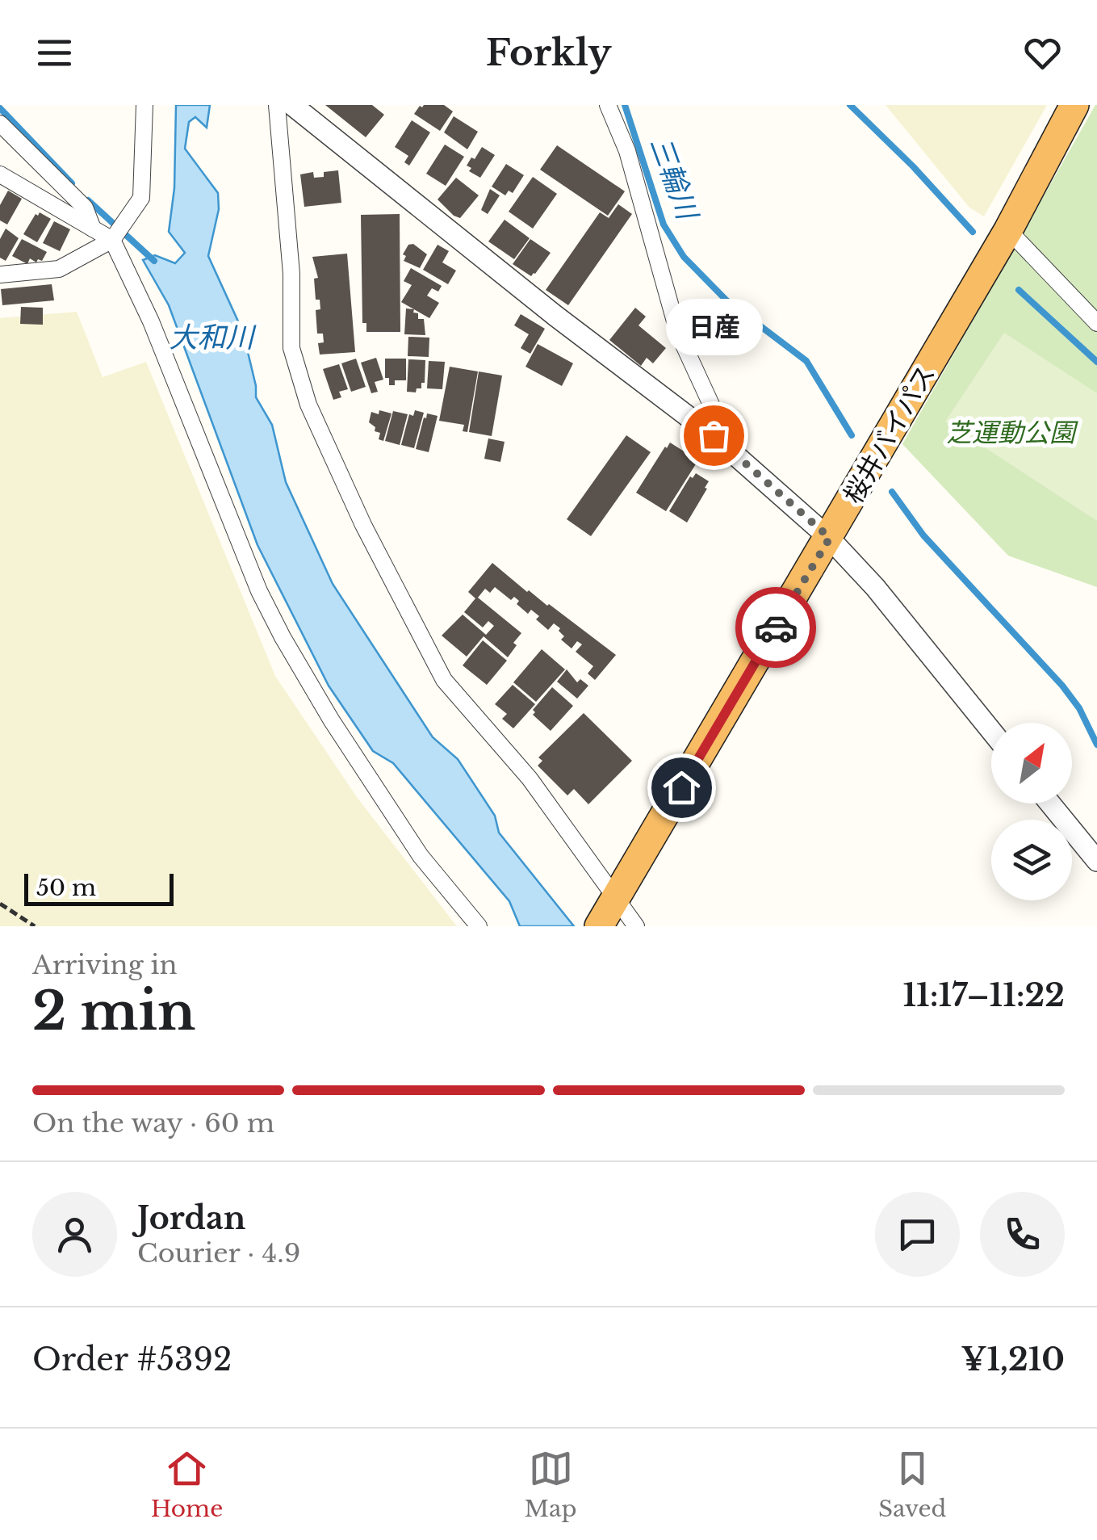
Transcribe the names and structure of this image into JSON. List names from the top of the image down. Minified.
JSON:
{"streets":{"highway":["桜井バイパス"]},"water":["三輪川","大和川"],"parks":["芝運動公園"],"places":["日産"],"scale_bar":"50 m","north":"top right","page":{"header":"Forkly","bubble":"日産","scale":"50 m","heading":["2 min","Arriving in","11:17–11:22"],"panel":["Jordan","Courier · 4.9","Order #5392","¥1,210"],"bar":"On the way · 60 m","tabs":["Home","Map","Saved"]}}
